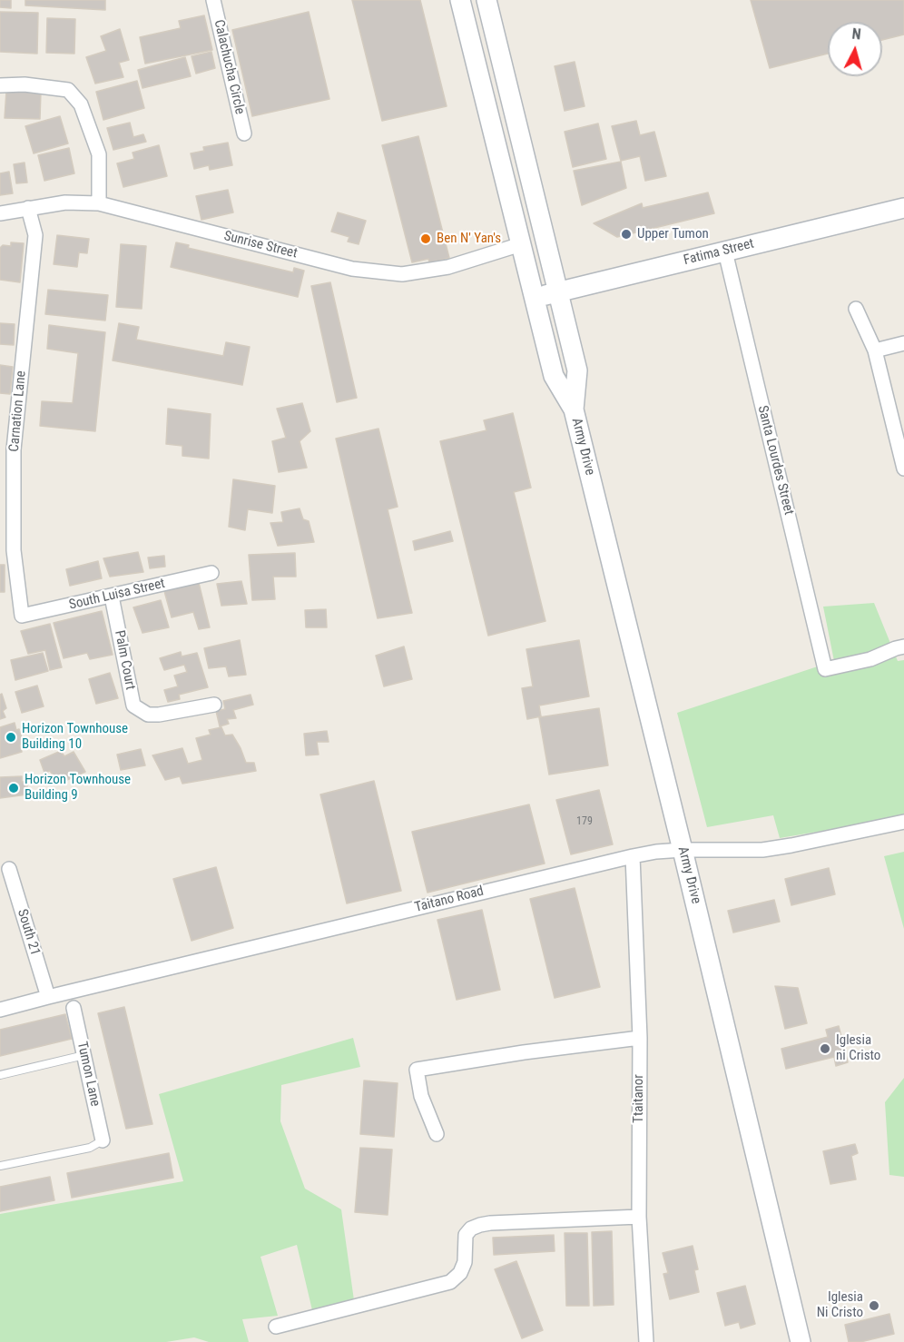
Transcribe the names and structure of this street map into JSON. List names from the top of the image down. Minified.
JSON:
{"streets":{"main road":["Fatima Street","Army Drive"],"street":["Calachucha Circle","Sunrise Street","Carnation Lane","Santa Lourdes Street","South Luisa Street","Palm Court","Taitano Road","South 21","Tumon Lane","Ttaitanor"]},"crossings":[["Sunrise Street","Carnation Lane"],["Sunrise Street","Army Drive"],["Fatima Street","Army Drive"],["Fatima Street","Santa Lourdes Street"],["Carnation Lane","South Luisa Street"],["Army Drive","Taitano Road"],["South Luisa Street","Palm Court"],["Taitano Road","South 21"],["Taitano Road","Ttaitanor"]],"places":["Upper Tumon","Ben N' Yan's","Horizon Townhouse Building 10","Horizon Townhouse Building 9","Iglesia ni Cristo","Iglesia Ni Cristo"],"house_numbers":["179"],"north":"top"}
